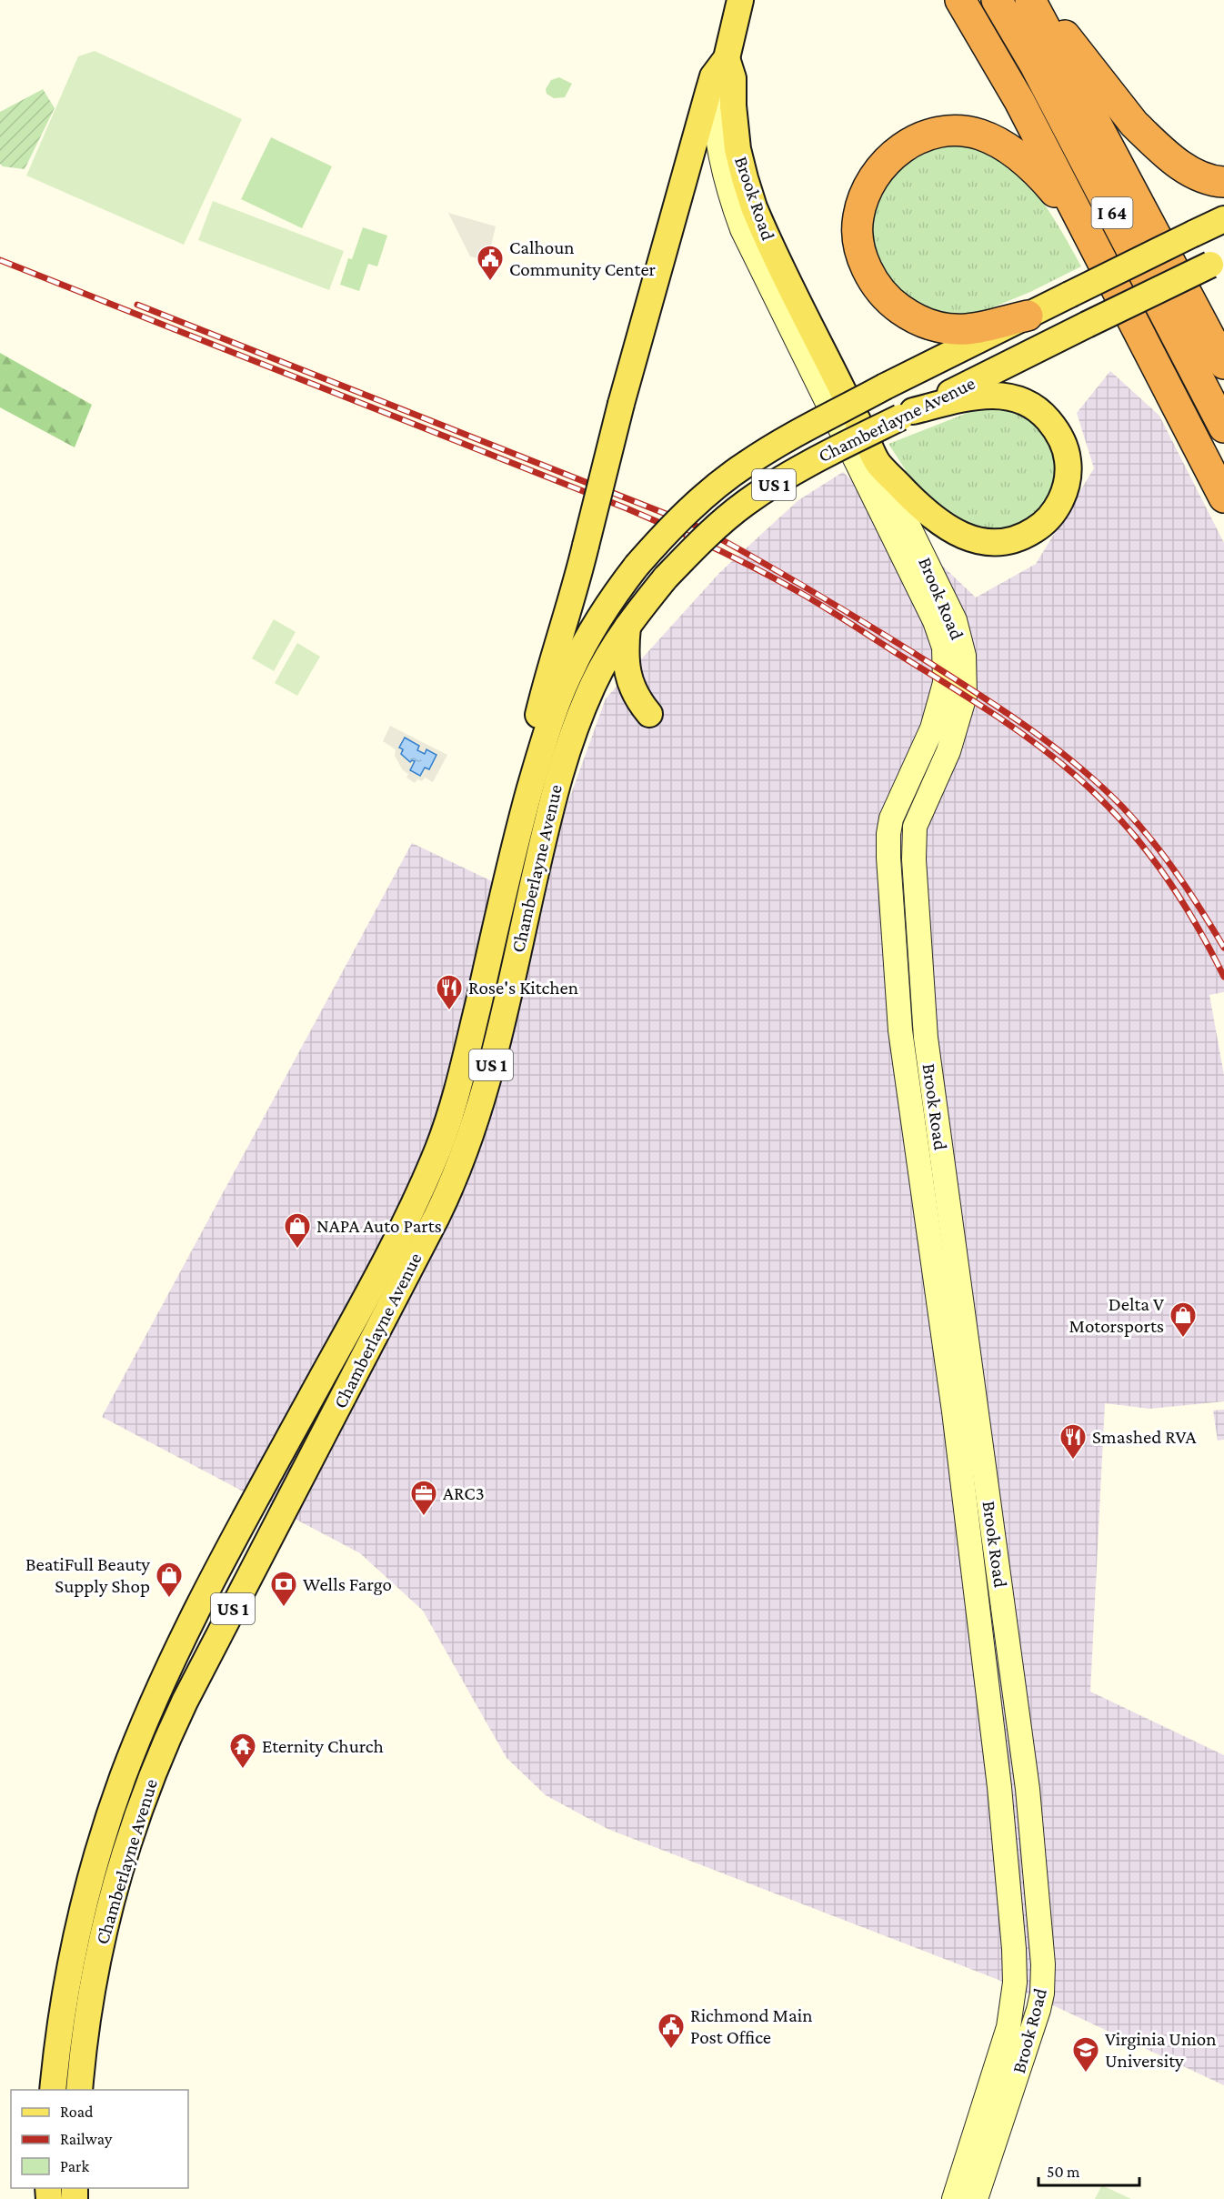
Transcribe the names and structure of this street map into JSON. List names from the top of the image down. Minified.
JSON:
{"streets":{"highway":["I 64"],"main road":["Brook Road","Chamberlayne Avenue","US 1"]},"crossings":[["Brook Road","Chamberlayne Avenue"]],"places":{"public building":["Calhoun Community Center","Richmond Main Post Office"],"restaurant":["Rose's Kitchen","Smashed RVA"],"shop":["NAPA Auto Parts","Delta V Motorsports","BeatiFull Beauty Supply Shop"],"office":["ARC3"],"bank":["Wells Fargo"],"temple":["Eternity Church"],"school or university":["Virginia Union University"]},"legend":["Road","Railway","Park"],"scale_bar":"50 m"}
